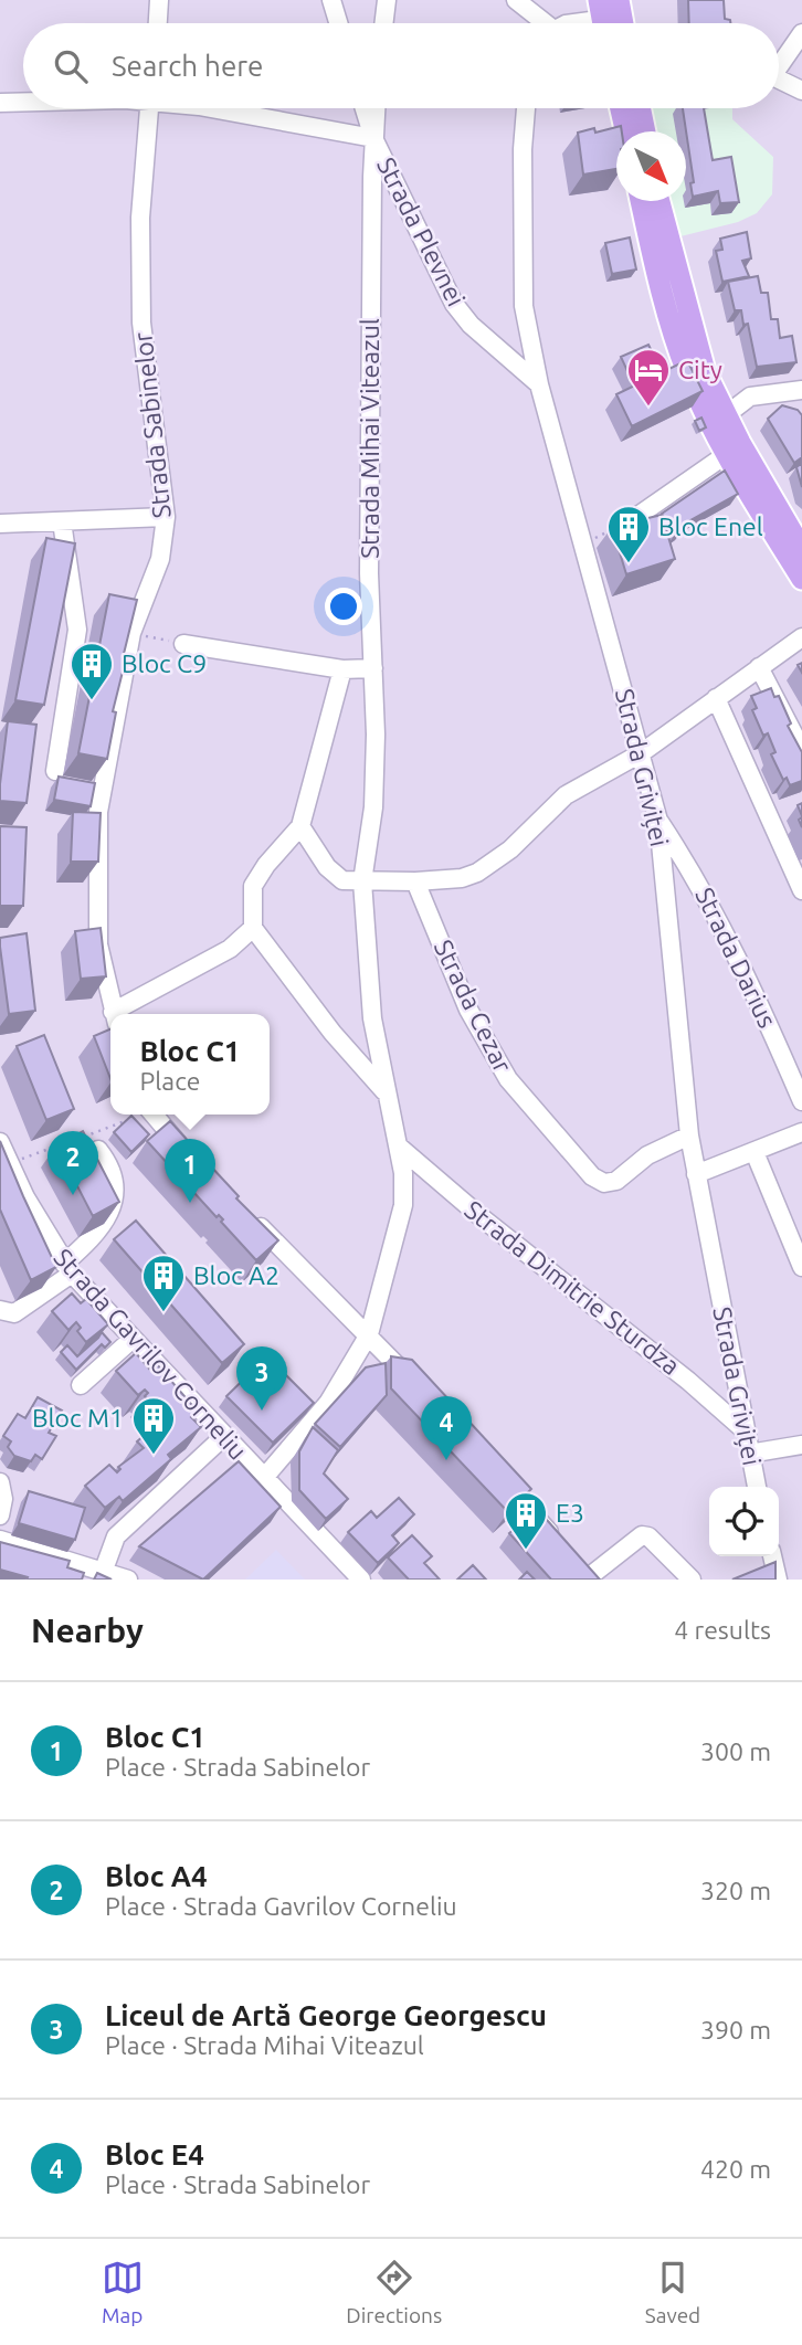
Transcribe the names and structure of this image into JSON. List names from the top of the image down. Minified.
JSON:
{"streets":{"street":["Strada Plevnei","Strada Sabinelor","Strada Mihai Viteazul","Strada Griviței","Strada Darius","Strada Cezar","Strada Dimitrie Sturdza","Strada Gavrilov Corneliu"]},"crossings":[["Strada Plevnei","Strada Mihai Viteazul"],["Strada Plevnei","Strada Griviței"],["Strada Mihai Viteazul","Strada Dimitrie Sturdza"],["Strada Mihai Viteazul","Strada Gavrilov Corneliu"],["Strada Griviței","Strada Darius"],["Strada Griviței","Strada Cezar"],["Strada Griviței","Strada Dimitrie Sturdza"]],"places":{"hotel":["City"],"building":["Bloc Enel","Bloc C9","Bloc A2","Bloc M1","E3"]},"north":"bottom right","page":{"search":"Search here","popup":["Bloc C1","Place"],"pins":["2","1","3","4"],"heading":["Nearby","4 results"],"list":[{"mark":"1","name":"Bloc C1","note":"Place · Strada Sabinelor","value":"300 m"},{"mark":"2","name":"Bloc A4","note":"Place · Strada Gavrilov Corneliu","value":"320 m"},{"mark":"3","name":"Liceul de Artă George Georgescu","note":"Place · Strada Mihai Viteazul","value":"390 m"},{"mark":"4","name":"Bloc E4","note":"Place · Strada Sabinelor","value":"420 m"}],"nav":["Map","Directions","Saved"]}}
